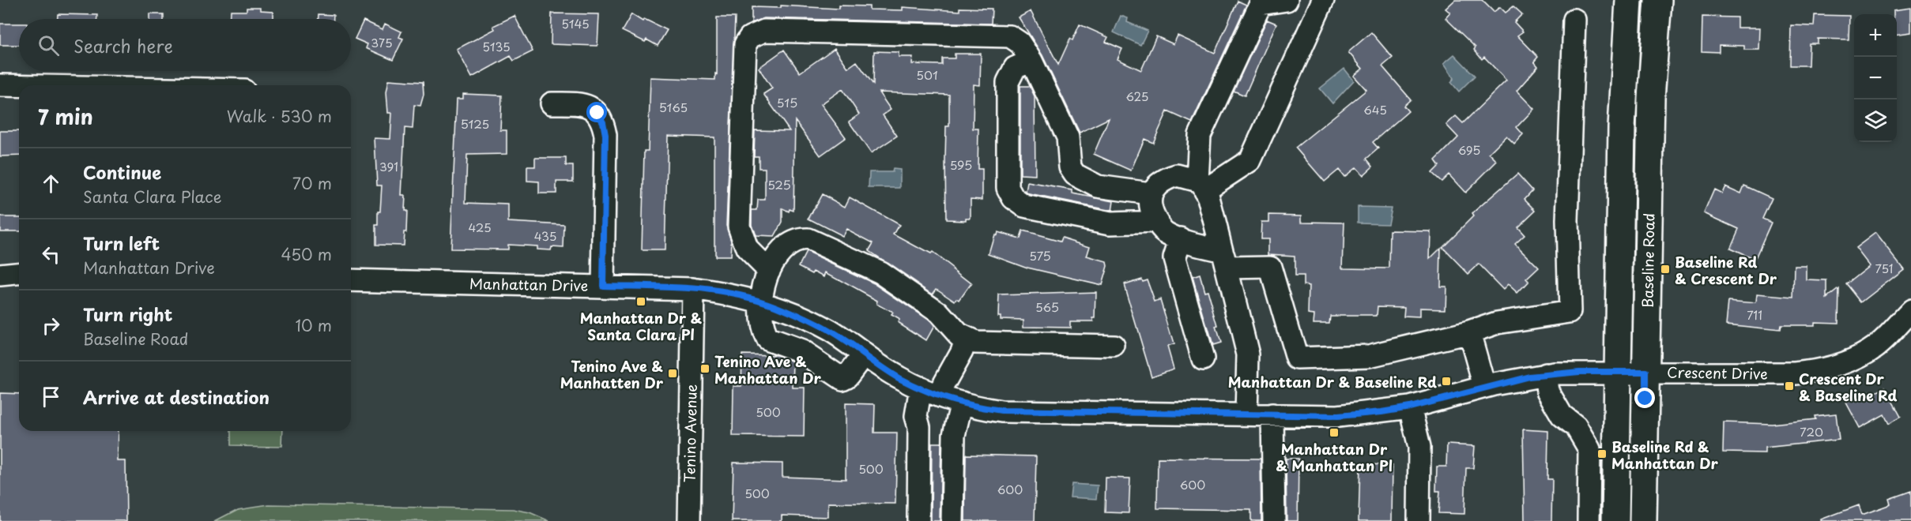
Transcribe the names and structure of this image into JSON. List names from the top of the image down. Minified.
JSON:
{"streets":{"main road":["Baseline Road"],"street":["Manhattan Drive","Crescent Drive","Tenino Avenue"]},"crossings":[["Baseline Road","Manhattan Drive"],["Baseline Road","Crescent Drive"],["Manhattan Drive","Crescent Drive"],["Manhattan Drive","Tenino Avenue"]],"places":{"transit":["Baseline Rd & Crescent Dr","Manhattan Dr & Santa Clara Pl","Tenino Ave & Manhattan Dr","Tenino Ave & Manhatten Dr","Manhattan Dr & Baseline Rd","Crescent Dr & Baseline Rd","Manhattan Dr & Manhattan Pl","Baseline Rd & Manhattan Dr"]},"house_numbers":["5145","375","5135","501","625","515","5165","645","5125","695","595","391","525","425","435","575","751","565","711","500","720","500","600","600","500"],"page":{"map_buttons":["+","−"],"search":"Search here","heading":["7 min","Walk · 530 m"],"list":[["Continue","Santa Clara Place","70 m"],["Turn left","Manhattan Drive","450 m"],["Turn right","Baseline Road","10 m"],"Arrive at destination"]}}
